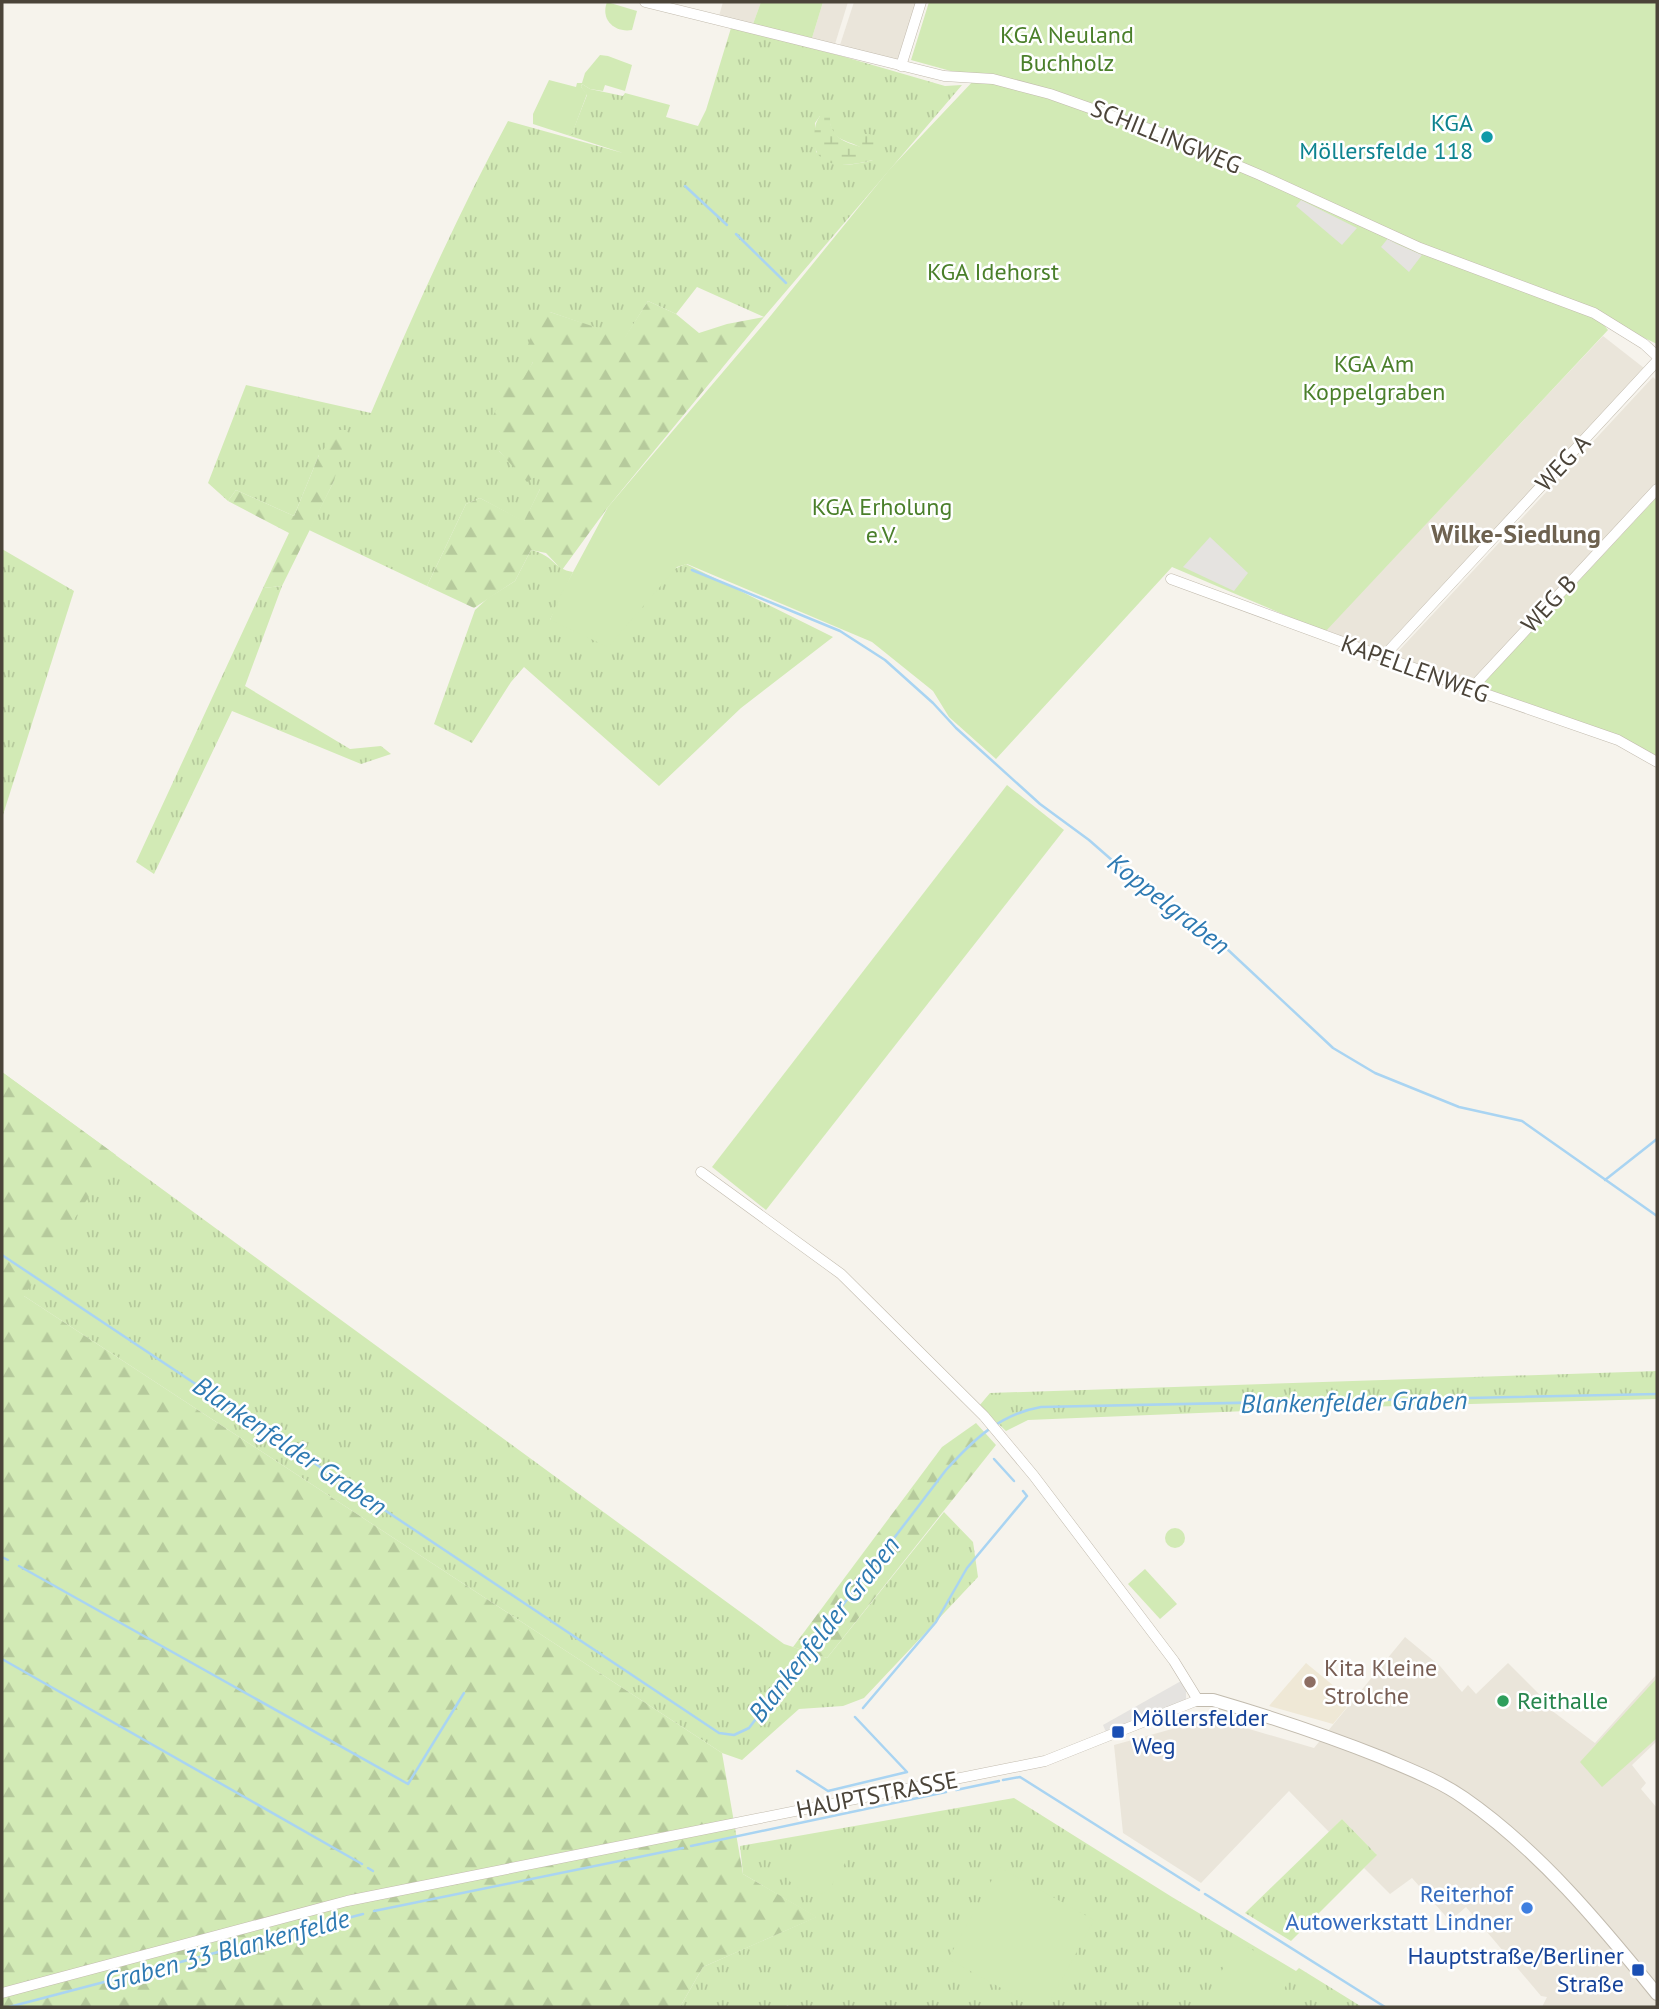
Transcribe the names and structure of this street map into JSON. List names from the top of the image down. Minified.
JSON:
{"streets":{"street":["SCHILLINGWEG","WEG A","WEG B","KAPELLENWEG","HAUPTSTRASSE"]},"crossings":[["WEG A","KAPELLENWEG"],["WEG B","KAPELLENWEG"]],"districts":["Wilke-Siedlung"],"water":["Koppelgraben","Blankenfelder Graben","Graben 33 Blankenfelde"],"parks":["KGA Neuland Buchholz","KGA Idehorst","KGA Am Koppelgraben","KGA Erholung e.V."],"places":{"other":["KGA Möllersfelde 118","Kita Kleine Strolche","Reithalle","Reiterhof Autowerkstatt Lindner"],"transit":["Möllersfelder Weg","Hauptstraße/Berliner Straße"]}}
